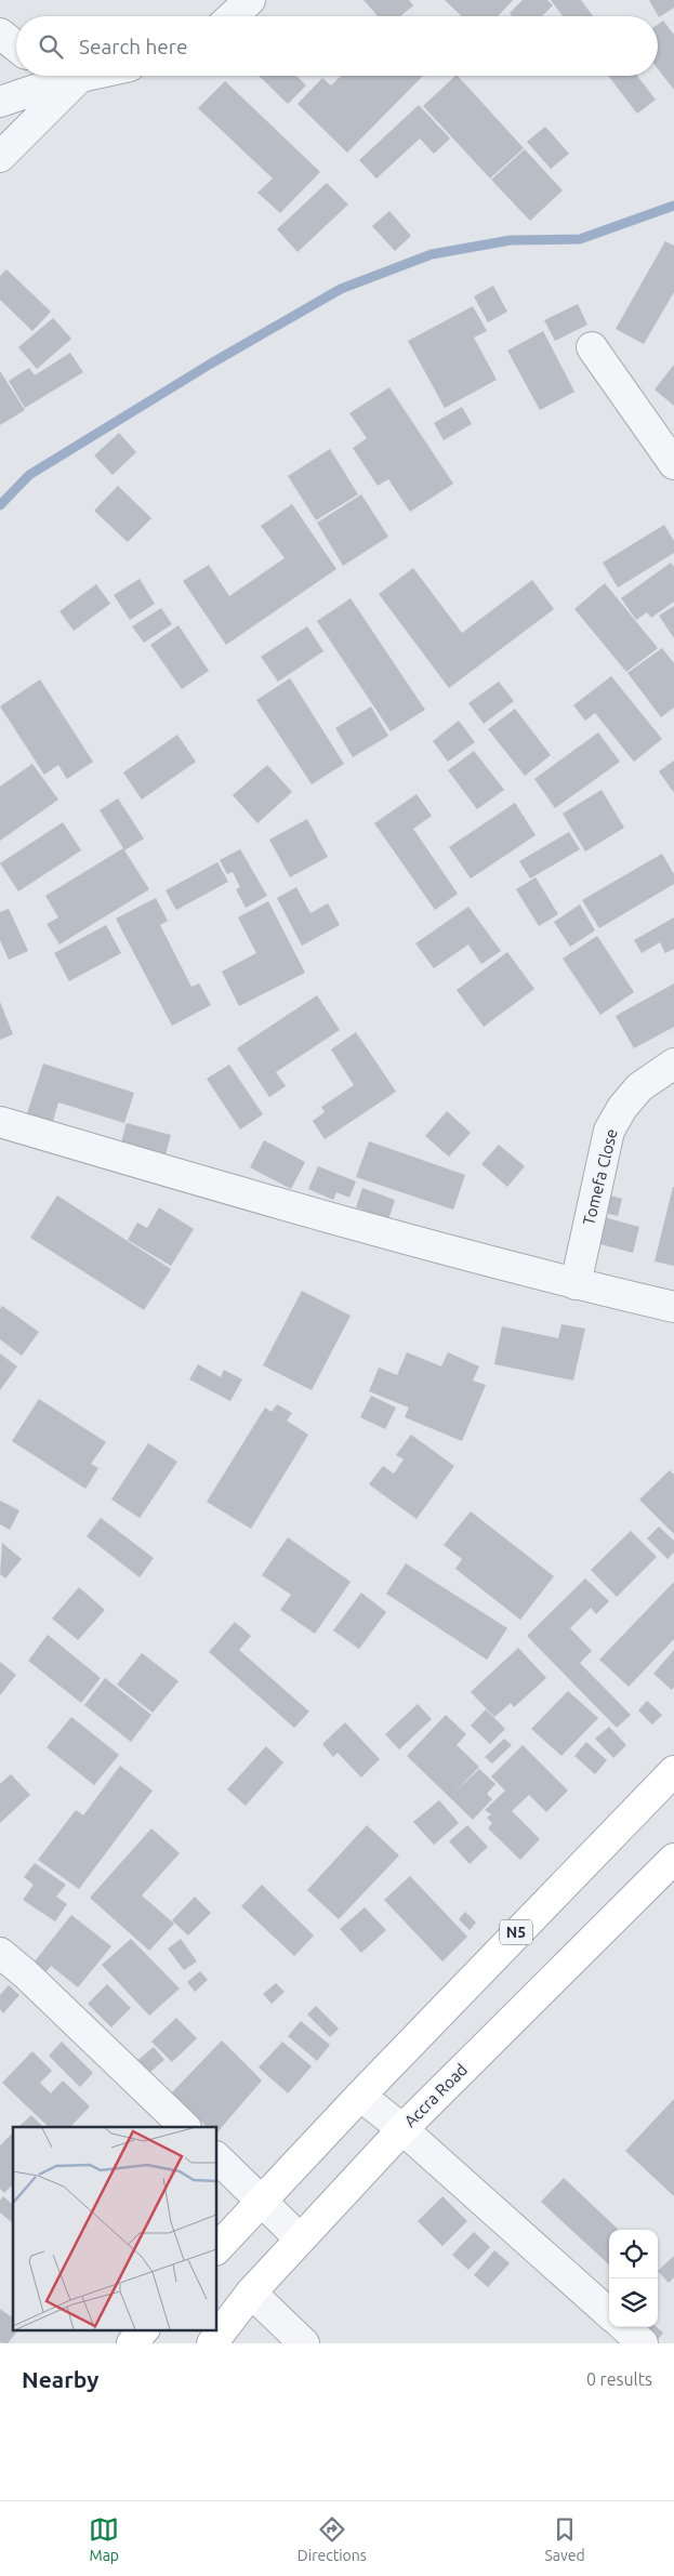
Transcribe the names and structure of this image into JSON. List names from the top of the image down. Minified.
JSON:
{"streets":{"main road":["N5","Accra Road"],"street":["Tomefa Close"]},"page":{"search":"Search here","heading":["Nearby","0 results"],"nav":["Map","Directions","Saved"]}}
